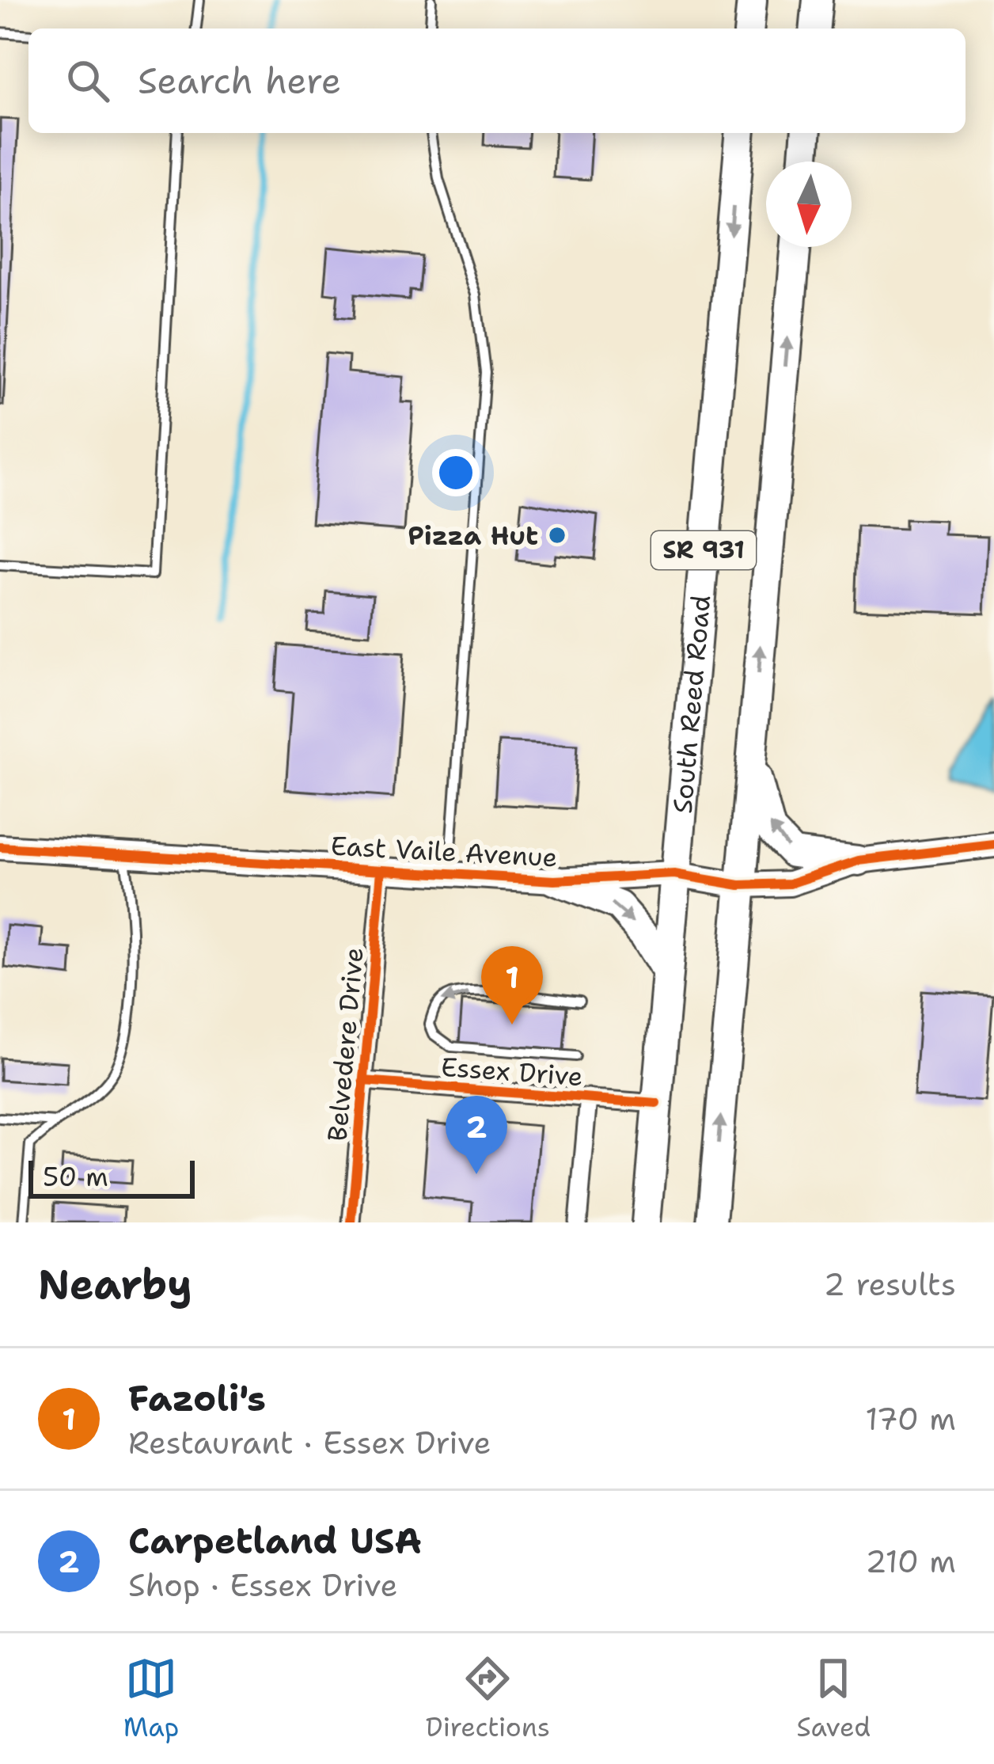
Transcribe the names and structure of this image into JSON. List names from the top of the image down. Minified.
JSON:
{"streets":{"main road":["SR 931","South Reed Road"],"street":["East Vaile Avenue","Belvedere Drive","Essex Drive"]},"crossings":[["SR 931","East Vaile Avenue"],["South Reed Road","East Vaile Avenue"],["South Reed Road","Essex Drive"],["East Vaile Avenue","Belvedere Drive"],["Belvedere Drive","Essex Drive"]],"places":["Pizza Hut"],"scale_bar":"50 m","north":"bottom","page":{"search":"Search here","pins":["1","2"],"scale":"50 m","heading":["Nearby","2 results"],"list":[{"mark":"1","name":"Fazoli's","note":"Restaurant · Essex Drive","value":"170 m"},{"mark":"2","name":"Carpetland USA","note":"Shop · Essex Drive","value":"210 m"}],"nav":["Map","Directions","Saved"]}}
